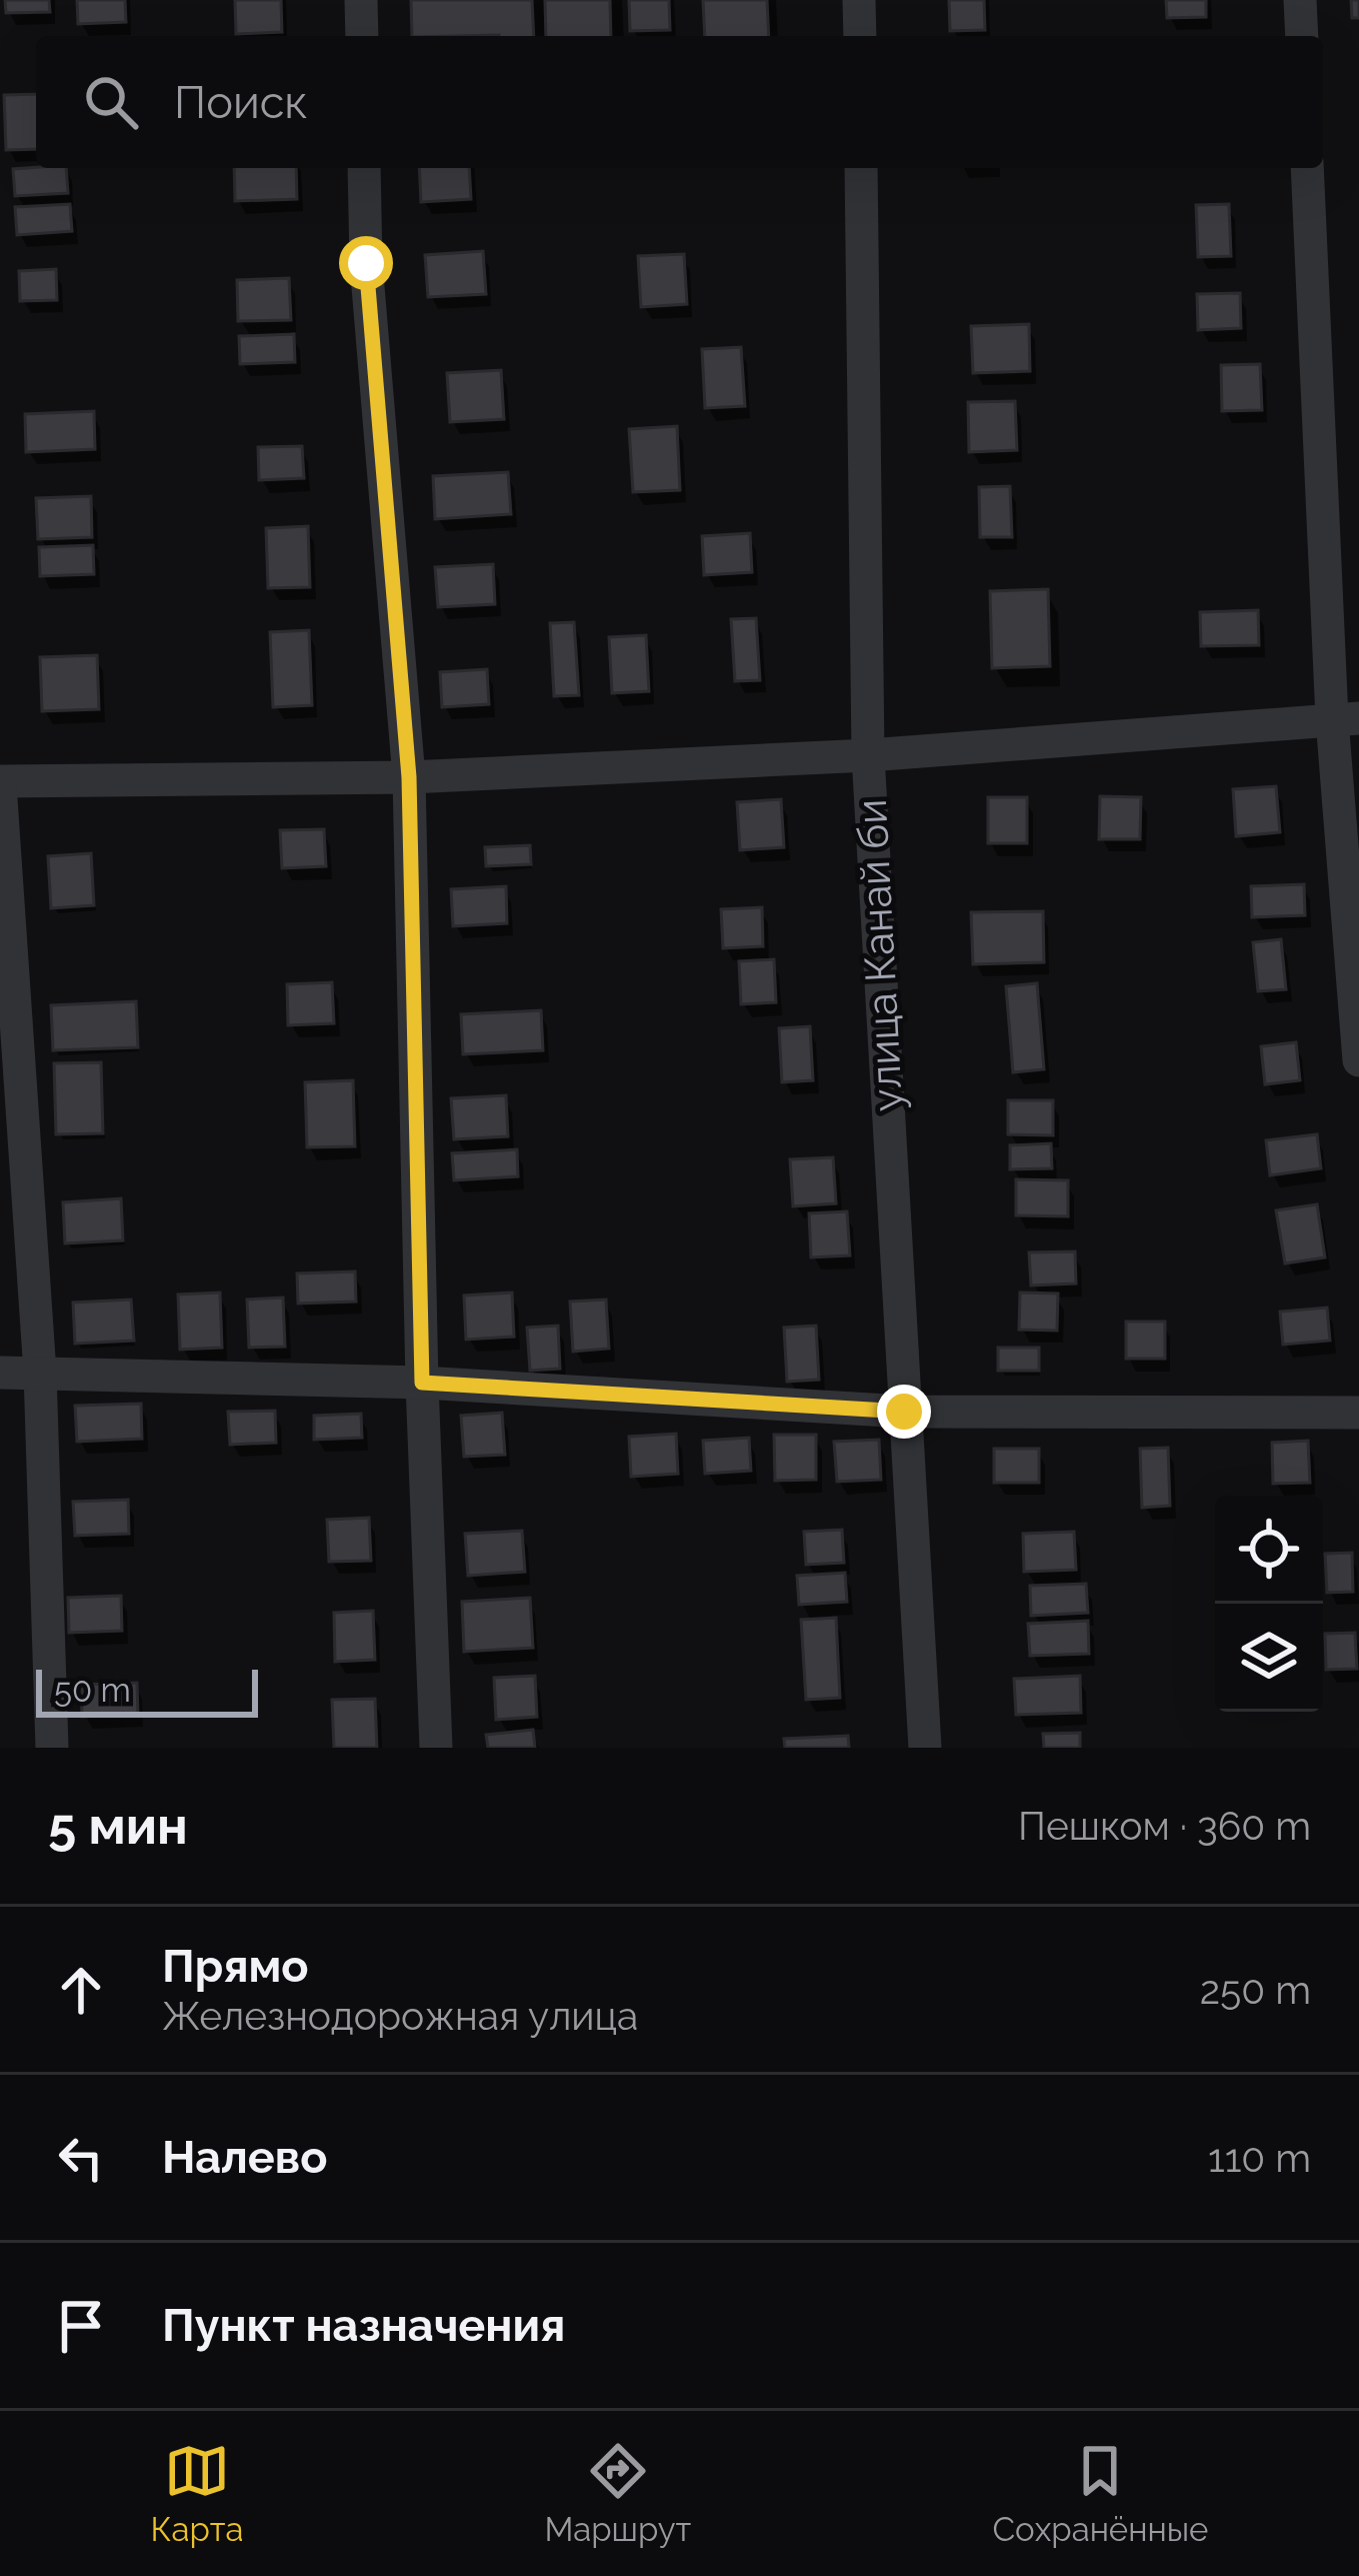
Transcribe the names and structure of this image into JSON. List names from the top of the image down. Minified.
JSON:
{"streets":{"street":["улица Канай би"]},"scale_bar":"50 m","page":{"search":"Поиск","scale":"50 m","heading":["5 мин","Пешком · 360 m"],"list":[["Прямо","Железнодорожная улица","250 m"],["Налево","110 m"],"Пункт назначения"],"nav":["Карта","Маршрут","Сохранённые"]}}
